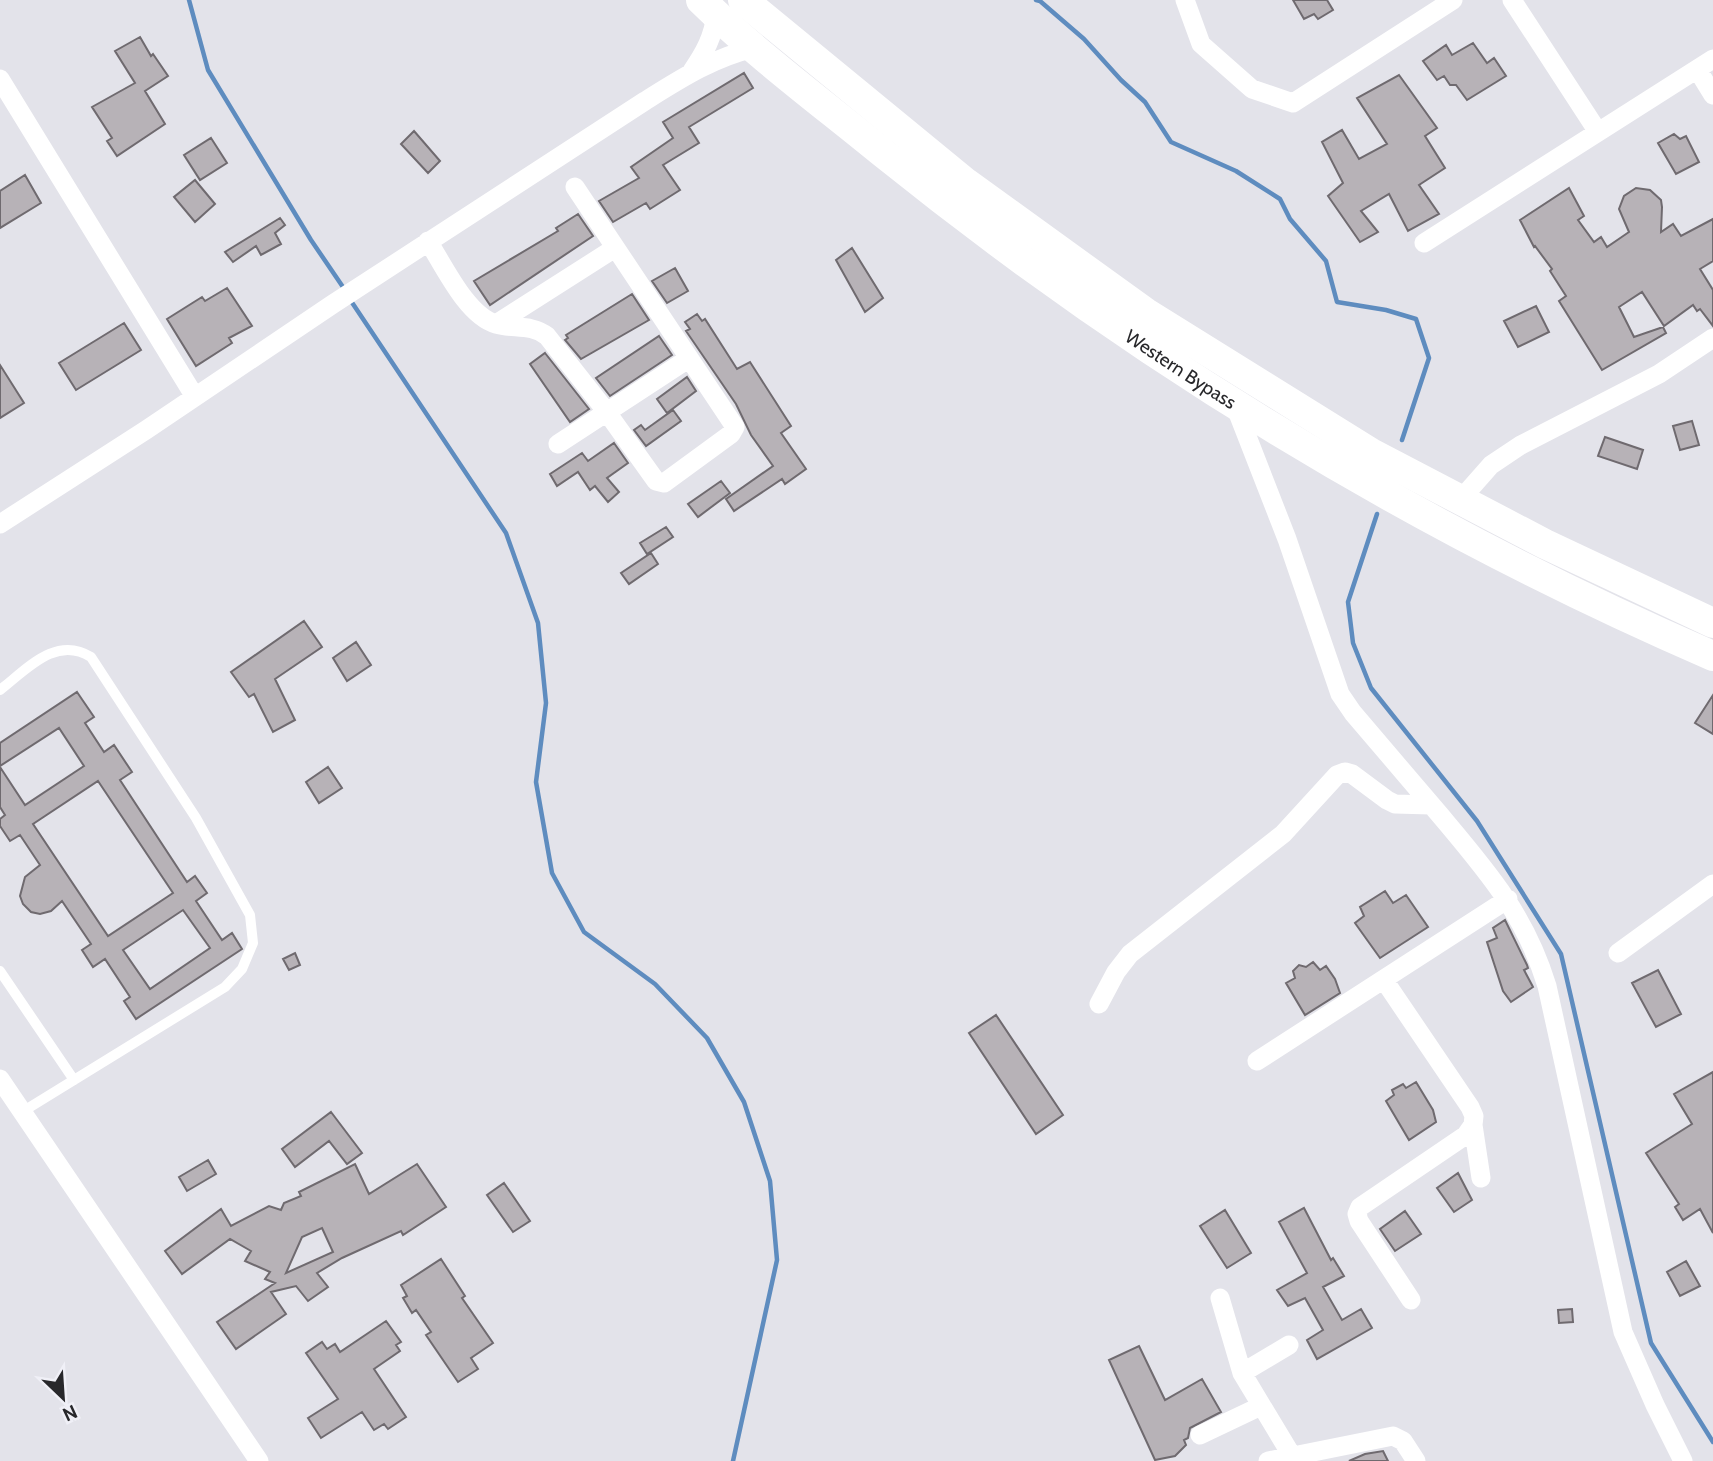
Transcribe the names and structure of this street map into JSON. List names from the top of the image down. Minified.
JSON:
{"streets":{"main road":["Western Bypass"]},"north":"bottom right"}
